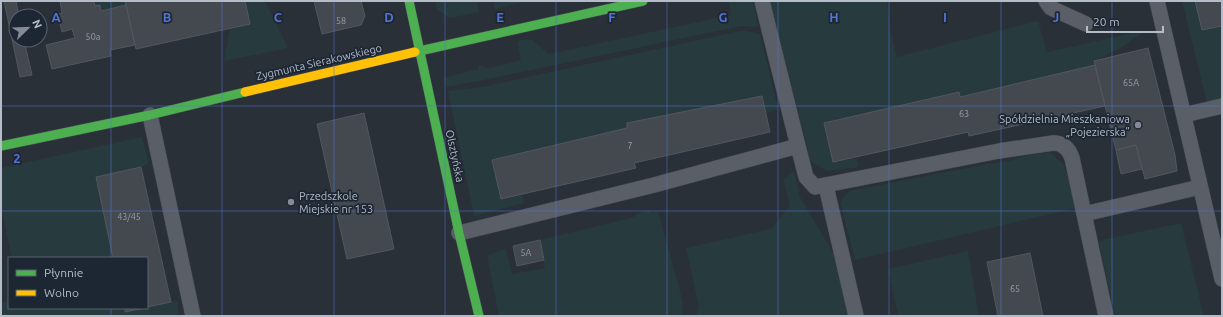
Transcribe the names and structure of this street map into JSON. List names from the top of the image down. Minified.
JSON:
{"streets":{"street":["Zygmunta Sierakowskiego","Olsztyńska"]},"crossings":[["Zygmunta Sierakowskiego","Olsztyńska"]],"places":["Spółdzielnia Mieszkaniowa „Pojezierska”","Przedszkole Miejskie nr 153"],"house_numbers":["58","50a","65A","63","7","43/45","5A","65"],"legend":["Płynnie","Wolno"],"scale_bar":"20 m","north":"top right","grid":{"columns":["A","B","C","D","E","F","G","H","I","J"],"rows":["2"]}}
